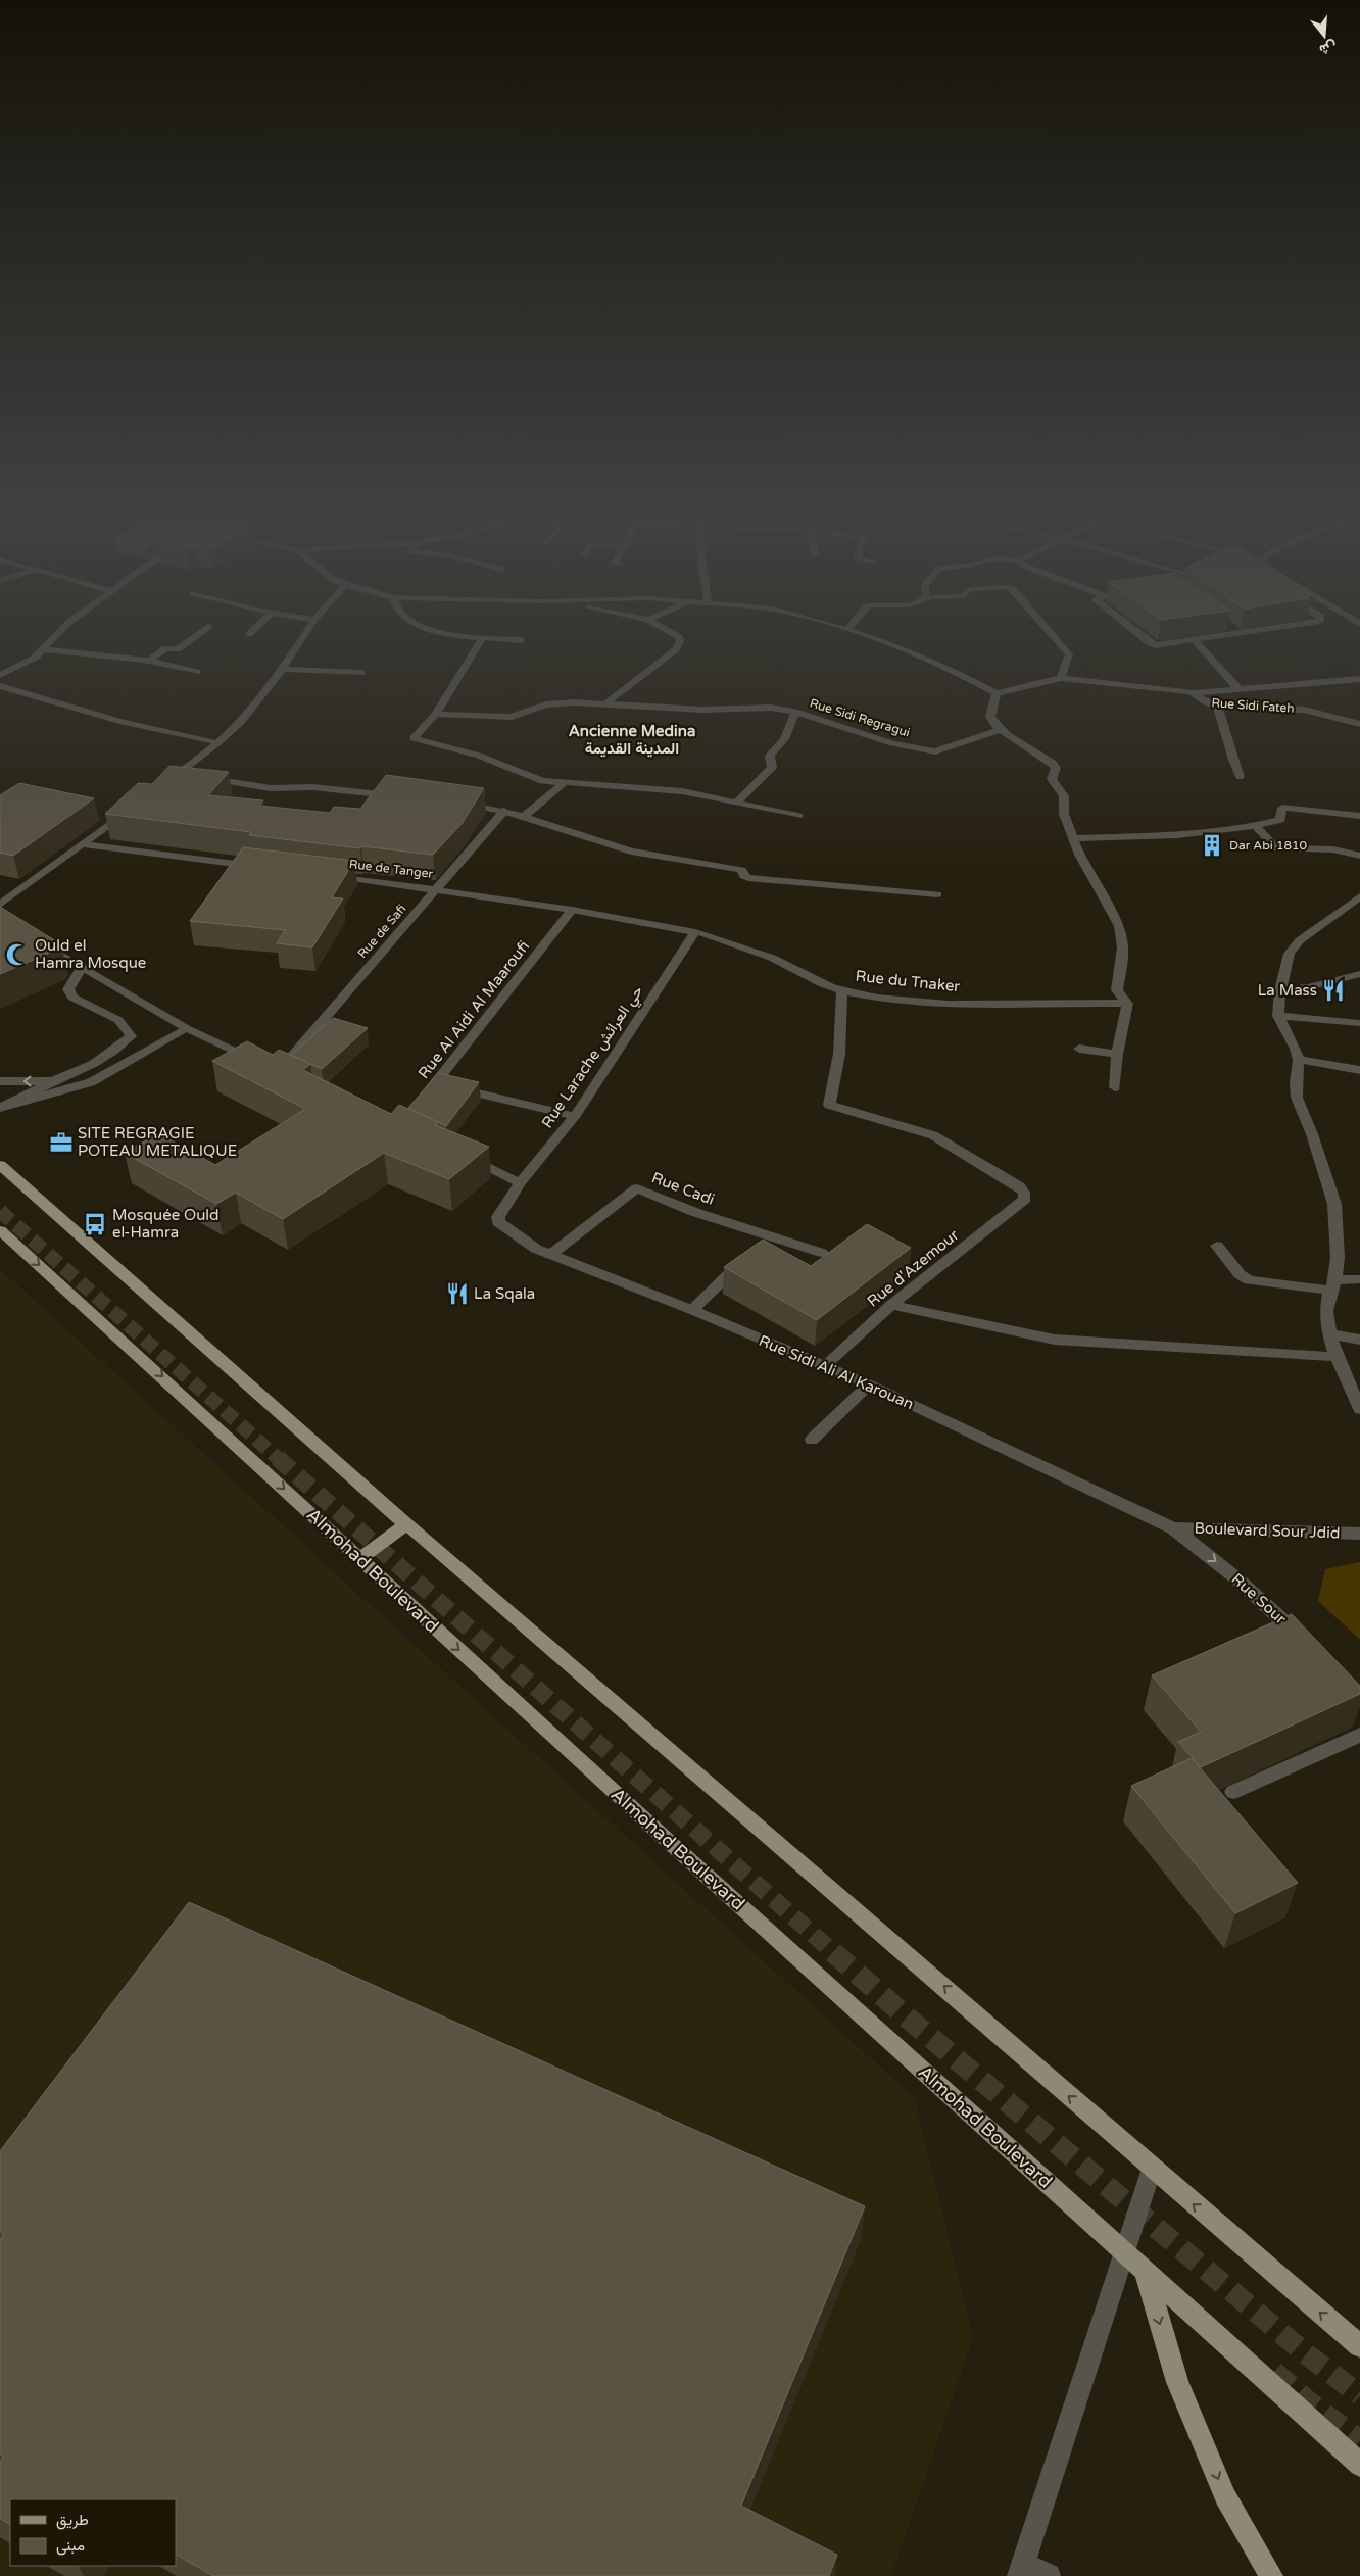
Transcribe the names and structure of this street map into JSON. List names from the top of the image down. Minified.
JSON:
{"streets":{"main road":["Almohad Boulevard"],"street":["Rue Sidi Fateh","Rue Sidi Regragui","Rue de Tanger","Rue de Safi","Rue du Tnaker","Rue Al Aidi Al Maaroufi","Rue Larache حي العرائش","Rue Cadi","Rue d'Azemour","Rue Sidi Ali Al Karouan","Boulevard Sour Jdid","Rue Sour"]},"crossings":[["Rue de Tanger","Rue de Safi"],["Rue de Tanger","Rue du Tnaker"],["Rue de Tanger","Rue Al Aidi Al Maaroufi"],["Rue de Tanger","Rue Larache حي العرائش"],["Rue du Tnaker","Rue Larache حي العرائش"],["Rue du Tnaker","Rue d'Azemour"],["Rue Larache حي العرائش","Rue Sidi Ali Al Karouan"],["Rue Cadi","Rue Sidi Ali Al Karouan"],["Rue d'Azemour","Rue Sidi Ali Al Karouan"],["Rue Sidi Ali Al Karouan","Boulevard Sour Jdid"],["Rue Sidi Ali Al Karouan","Rue Sour"],["Boulevard Sour Jdid","Rue Sour"]],"one_way":["Rue Sour"],"districts":["Ancienne Medina المدينة القديمة"],"places":{"building":["Dar Abi 1810"],"mosque":["Ould el Hamra Mosque"],"restaurant":["La Mass","La Sqala"],"office":["SITE REGRAGIE POTEAU METALIQUE"],"bus stop":["Mosquée Ould el-Hamra"]},"legend":["طريق","مبنى"],"north":"bottom"}
